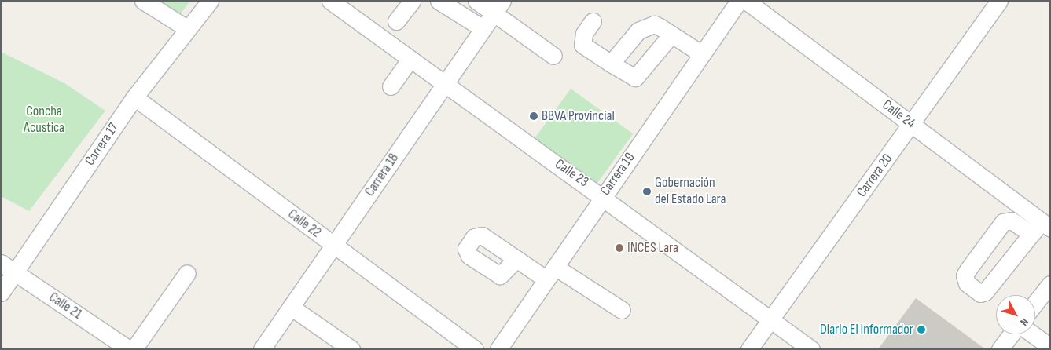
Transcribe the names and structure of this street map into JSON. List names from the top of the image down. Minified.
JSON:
{"streets":{"street":["Calle 24","Carrera 17","Calle 23","Carrera 19","Carrera 18","Carrera 20","Calle 22","Calle 21"]},"crossings":[["Calle 24","Carrera 20"],["Carrera 17","Calle 22"],["Carrera 17","Calle 21"],["Calle 23","Carrera 19"],["Calle 23","Carrera 18"],["Calle 23","Carrera 20"],["Carrera 18","Calle 22"]],"parks":["Concha Acustica"],"places":["BBVA Provincial","Gobernación del Estado Lara","INCES Lara","Diario El Informador"],"north":"bottom right"}
